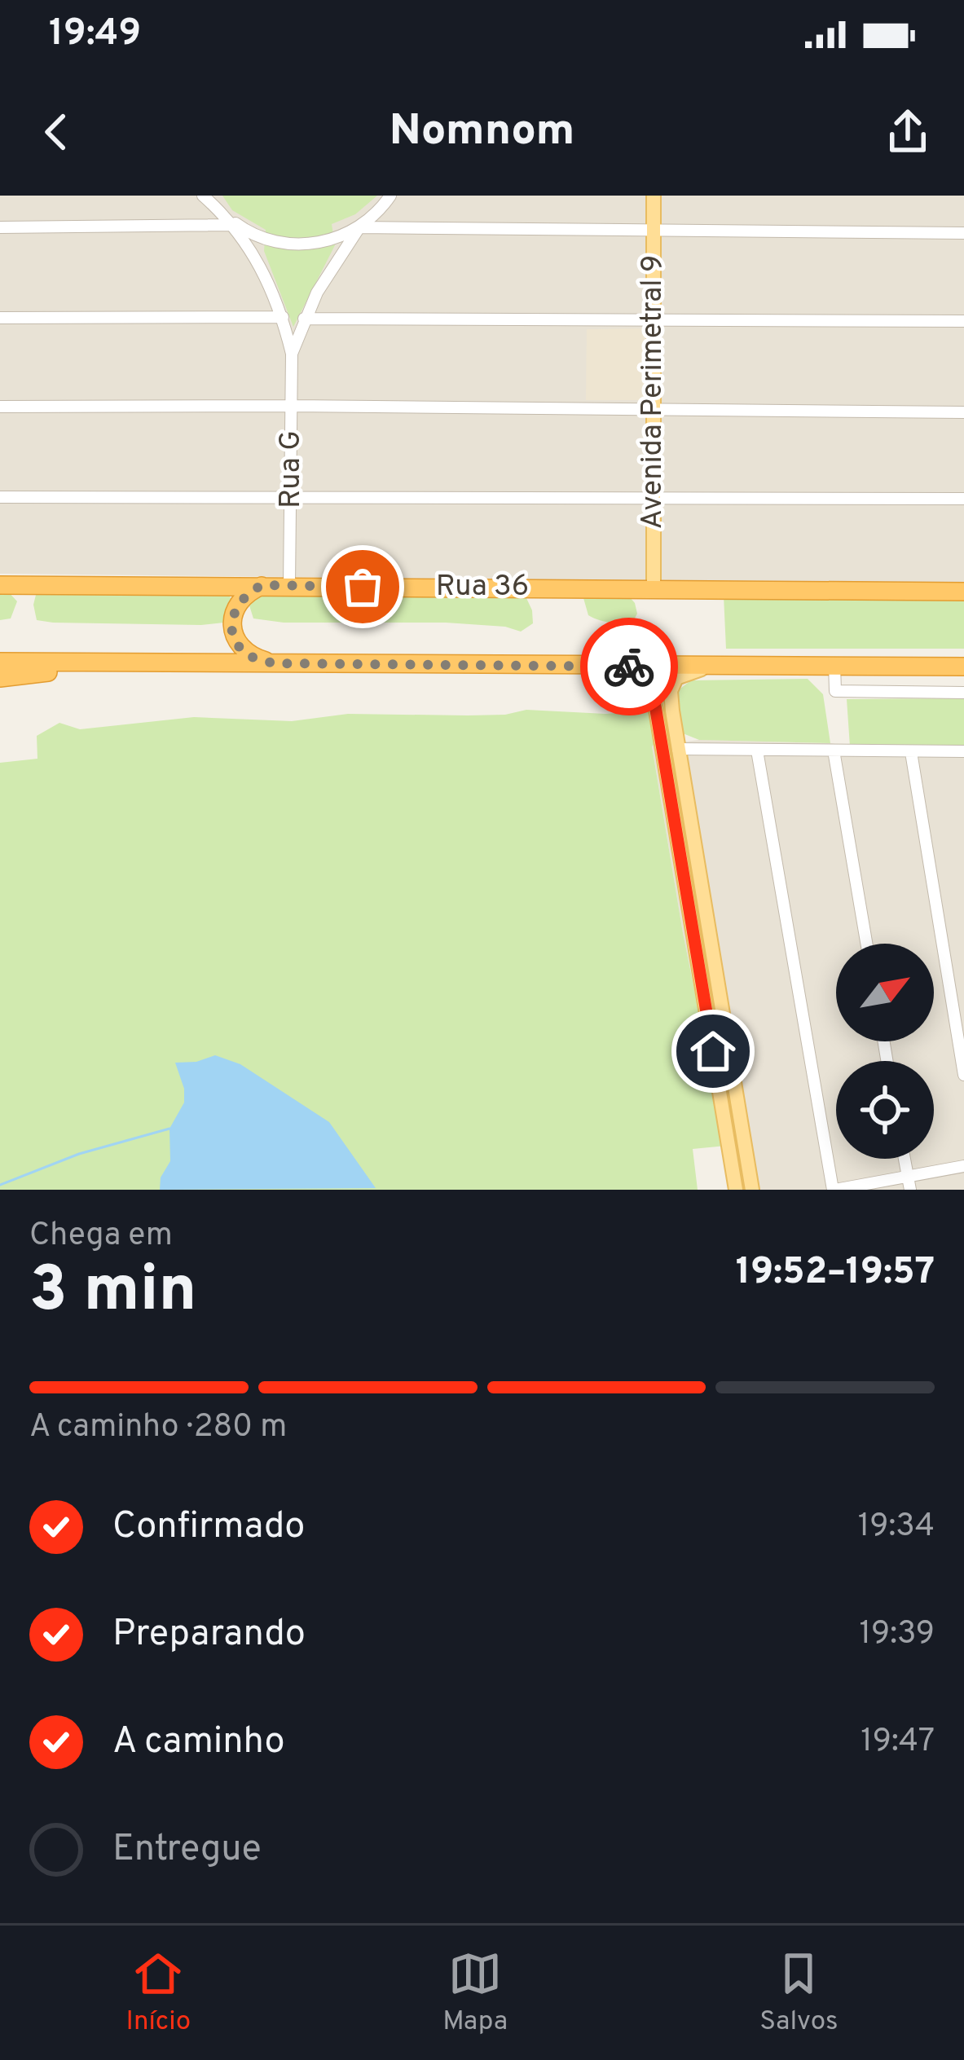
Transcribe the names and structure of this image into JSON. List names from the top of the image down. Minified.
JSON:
{"streets":{"highway":["Rua 36"],"main road":["Avenida Perimetral 9"],"street":["Rua G"]},"crossings":[["Avenida Perimetral 9","Rua 36"],["Rua G","Rua 36"]],"north":"top right","page":{"status":"19:49","header":"Nomnom","heading":["3 min","Chega em","19:52–19:57"],"bar":"A caminho · 280 m","list":[["Confirmado","19:34"],["Preparando","19:39"],["A caminho","19:47"],"Entregue"],"tabs":["Início","Mapa","Salvos"]}}
